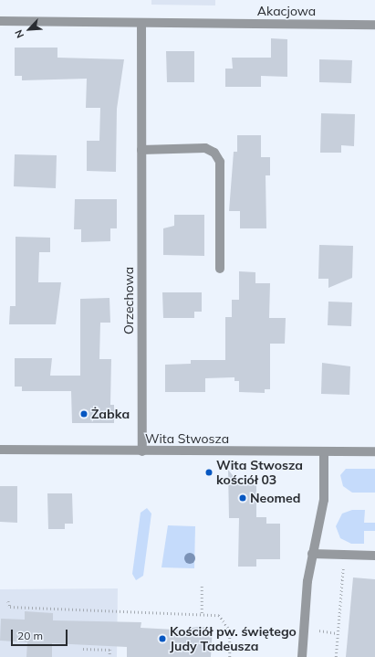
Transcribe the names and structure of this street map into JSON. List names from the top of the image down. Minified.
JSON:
{"streets":{"street":["Akacjowa","Orzechowa","Wita Stwosza"]},"crossings":[["Akacjowa","Orzechowa"],["Orzechowa","Wita Stwosza"]],"places":["Żabka","Wita Stwosza kościół 03","Neomed","Kościół pw. świętego Judy Tadeusza"],"scale_bar":"20 m","north":"bottom left"}
